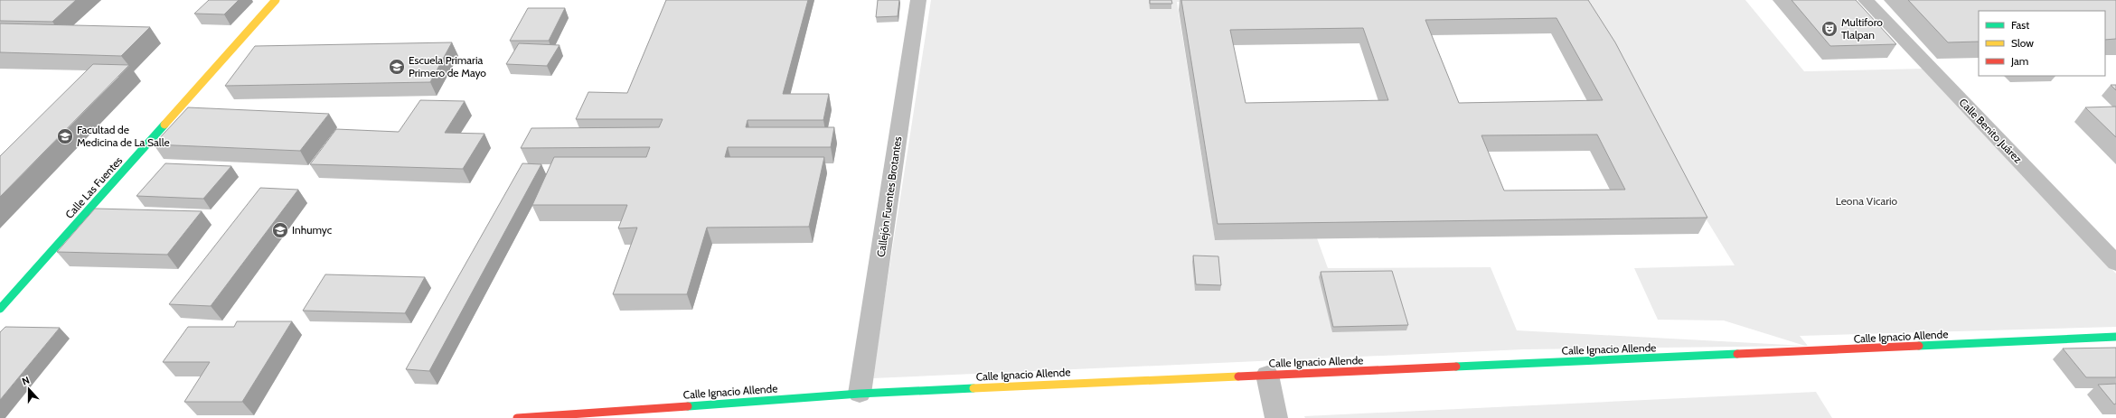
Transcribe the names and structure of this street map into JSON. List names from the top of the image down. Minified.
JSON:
{"streets":{"street":["Calle Benito Juárez","Calle Las Fuentes","Callejón Fuentes Brotantes","Calle Ignacio Allende"]},"crossings":[["Callejón Fuentes Brotantes","Calle Ignacio Allende"]],"parks":["Leona Vicario"],"places":{"theatre":["Multiforo Tlalpan"],"school or university":["Escuela Primaria Primero de Mayo","Facultad de Medicina de La Salle","Inhumyc"]},"legend":["Fast","Slow","Jam"],"north":"top"}
